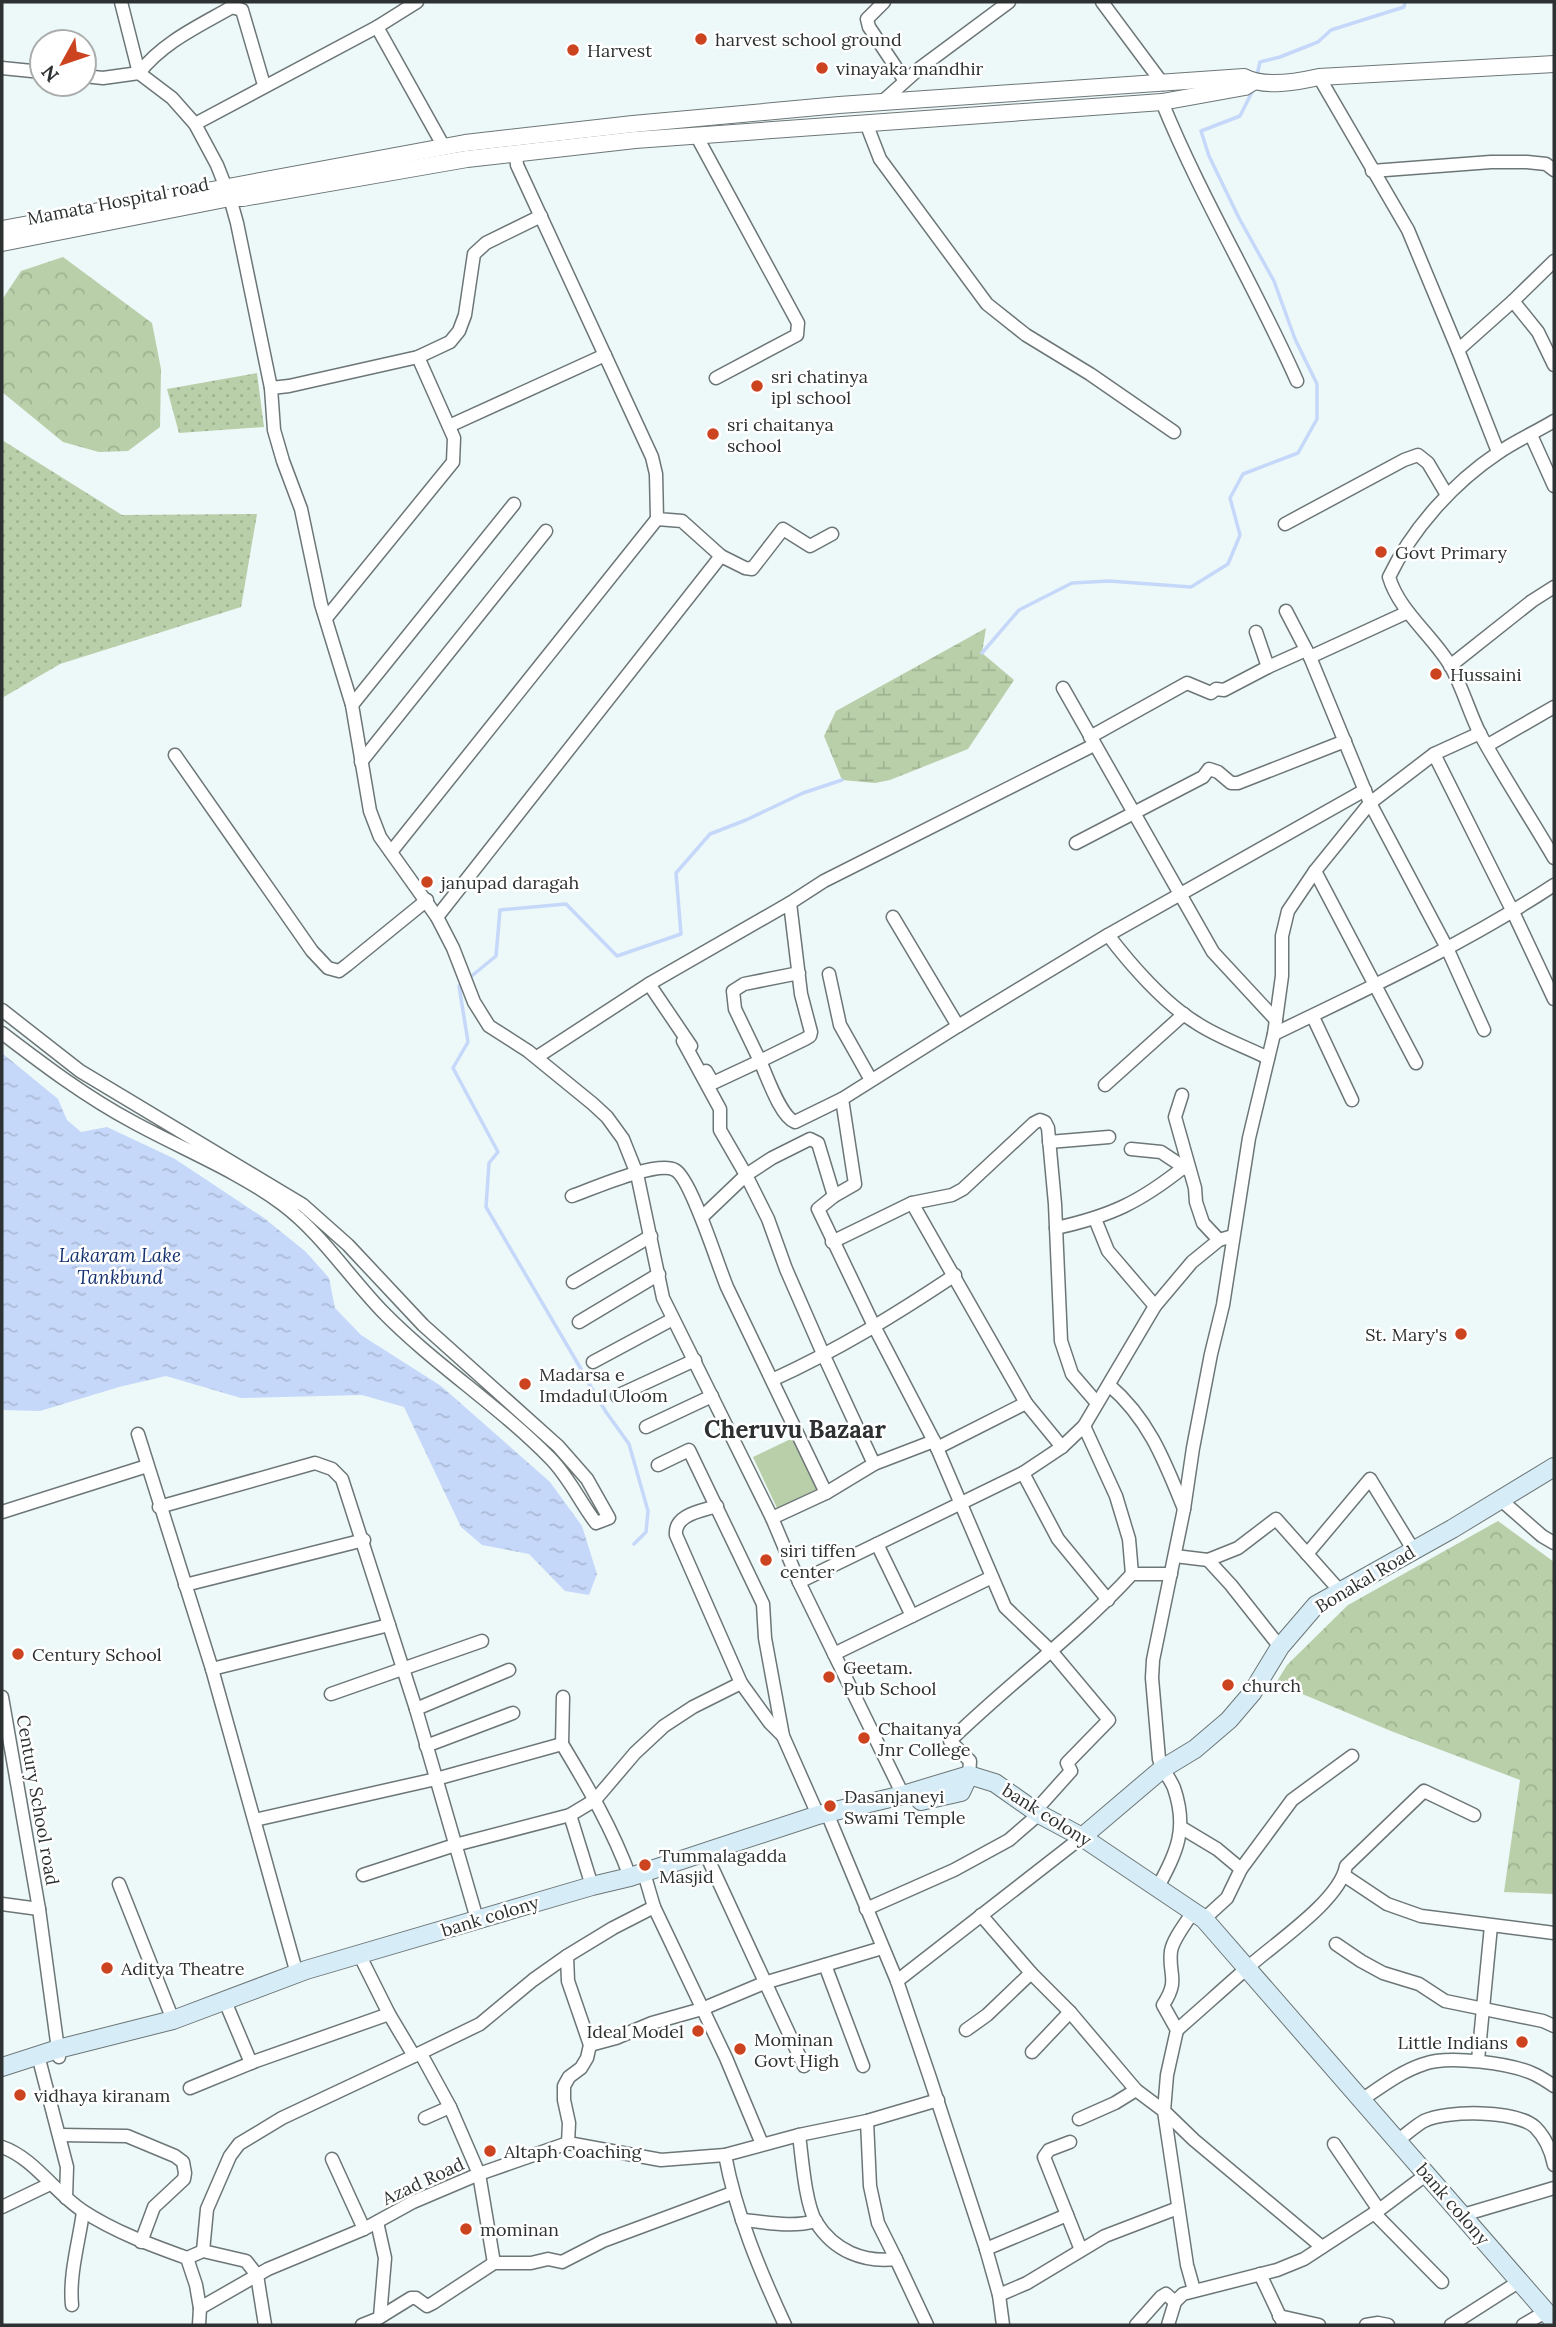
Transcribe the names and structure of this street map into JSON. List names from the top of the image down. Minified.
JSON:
{"streets":{"main road":["Bonakal Road","bank colony"],"street":["Mamata Hospital road","Century School road","Azad Road"]},"crossings":[["Bonakal Road","bank colony"],["Century School road","bank colony"]],"districts":["Cheruvu Bazaar"],"water":["Lakaram Lake Tankbund"],"places":["harvest school ground","Harvest","vinayaka mandhir","sri chatinya ipl school","sri chaitanya school","Govt Primary","Hussaini","janupad daragah","St. Mary's","Madarsa e Imdadul Uloom","siri tiffen center","Century School","Geetam. Pub School","church","Chaitanya Jnr College","Dasanjaneyi Swami Temple","Tummalagadda Masjid","Aditya Theatre","Ideal Model","Little Indians","Mominan Govt High","vidhaya kiranam","Altaph Coaching","mominan"],"north":"bottom left"}
